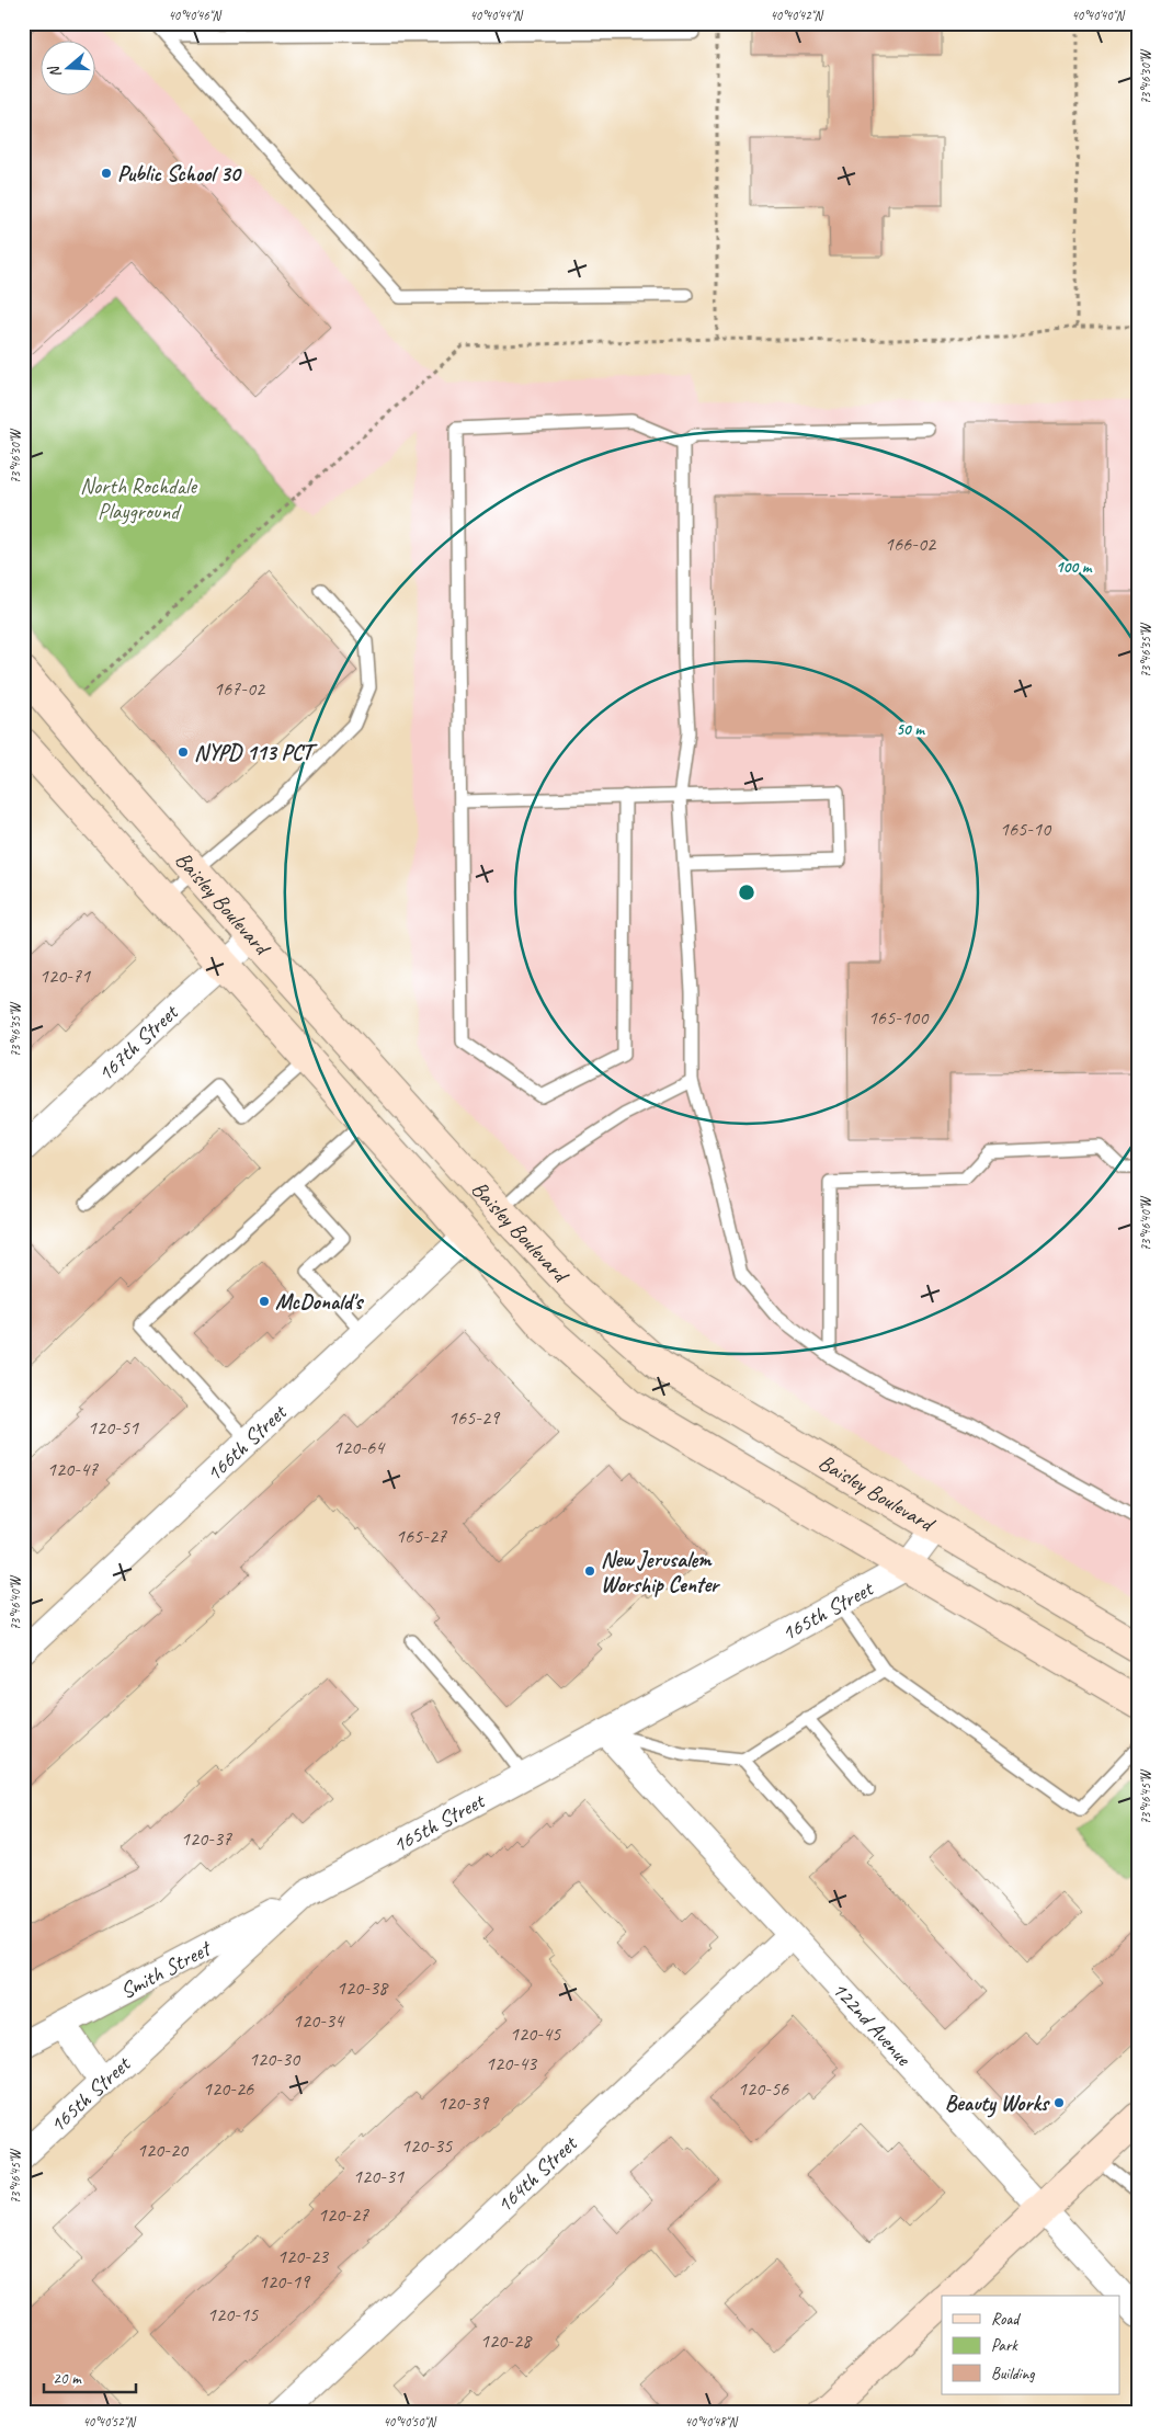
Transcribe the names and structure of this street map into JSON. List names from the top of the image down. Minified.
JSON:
{"streets":{"main road":["Baisley Boulevard"],"street":["167th Street","166th Street","165th Street","Smith Street","122nd Avenue","164th Street"]},"crossings":[["Baisley Boulevard","167th Street"],["Baisley Boulevard","166th Street"],["Baisley Boulevard","165th Street"],["165th Street","Smith Street"],["165th Street","122nd Avenue"],["122nd Avenue","164th Street"]],"parks":["North Rochdale Playground"],"places":["Public School 30","NYPD 113 PCT","McDonald's","New Jerusalem Worship Center","Beauty Works"],"house_numbers":["166-02","167-02","165-10","120-71","165-100","165-29","120-51","120-64","120-47","165-27","120-37","120-38","120-34","120-45","120-30","120-43","120-26","120-56","120-39","120-35","120-20","120-31","120-27","120-23","120-19","120-15","120-28"],"legend":["Road","Park","Building"],"scale_bar":"20 m","north":"left","coordinates":["40°40'46\"N","40°40'44\"N","40°40'42\"N","40°40'40\"N","73°46'30\"W","73°46'35\"W","73°46'40\"W","73°46'45\"W","40°40'52\"N","40°40'50\"N","40°40'48\"N"],"rings":["100 m","50 m"]}
